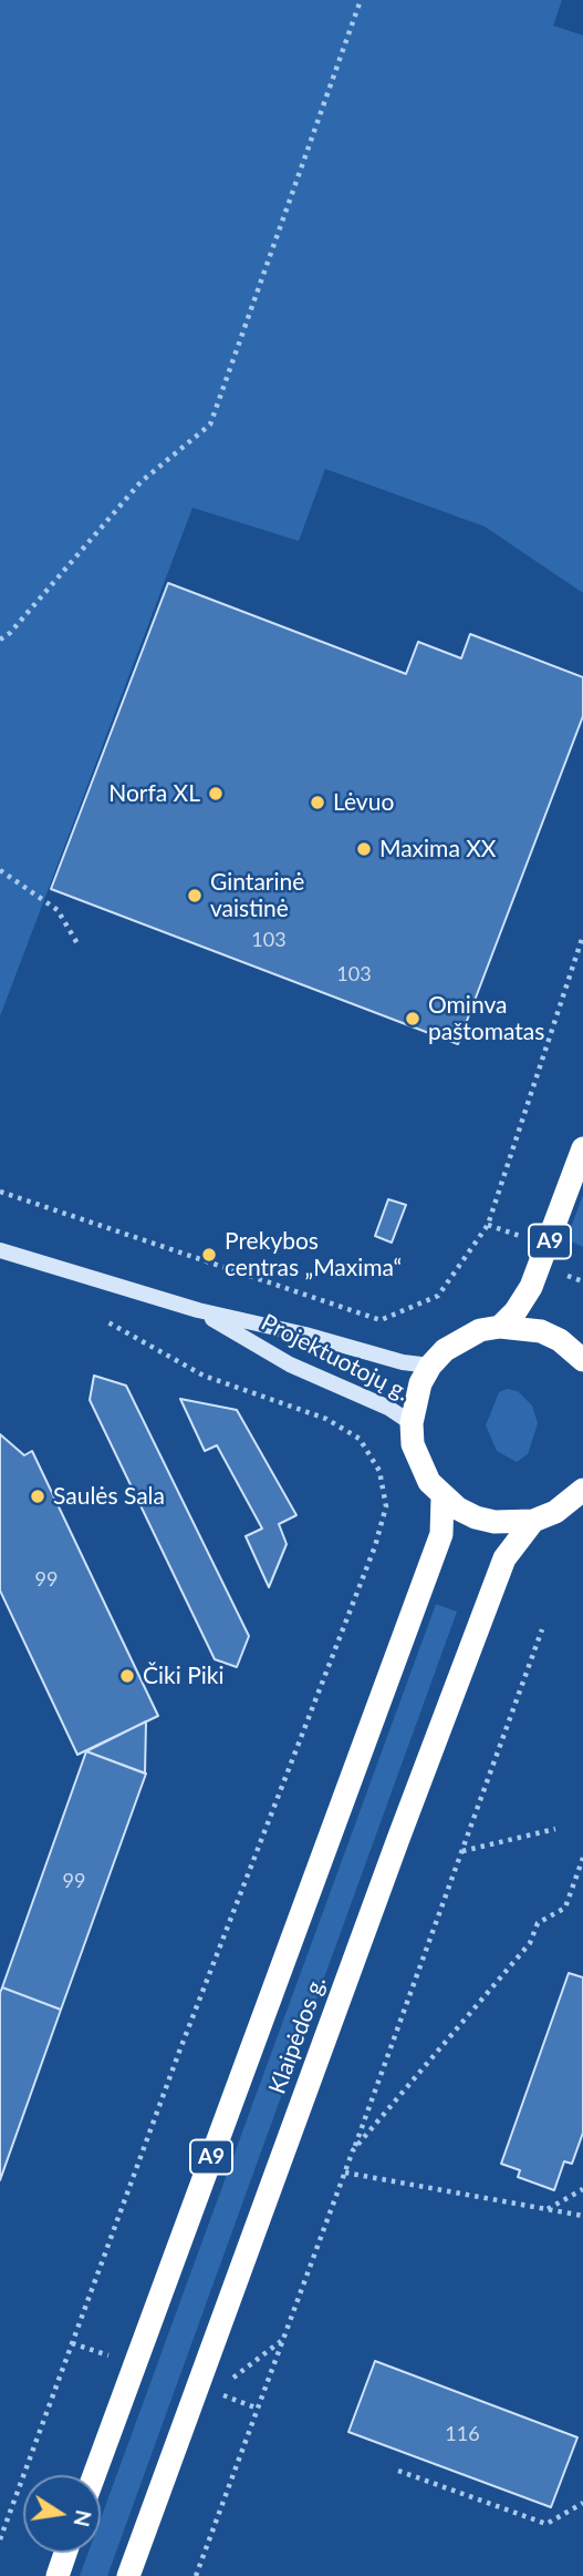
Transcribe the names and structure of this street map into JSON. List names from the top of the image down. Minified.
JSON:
{"streets":{"highway":["A9","Klaipėdos g."],"main road":["Projektuotojų g."]},"crossings":[["A9","Klaipėdos g."],["Projektuotojų g.","Klaipėdos g."]],"places":["Norfa XL","Lėvuo","Maxima XX","Gintarinė vaistinė","Ominva paštomatas","Prekybos centras „Maxima“","Saulės Sala","Čiki Piki"],"house_numbers":["103","103","99","99","116"],"north":"right"}
